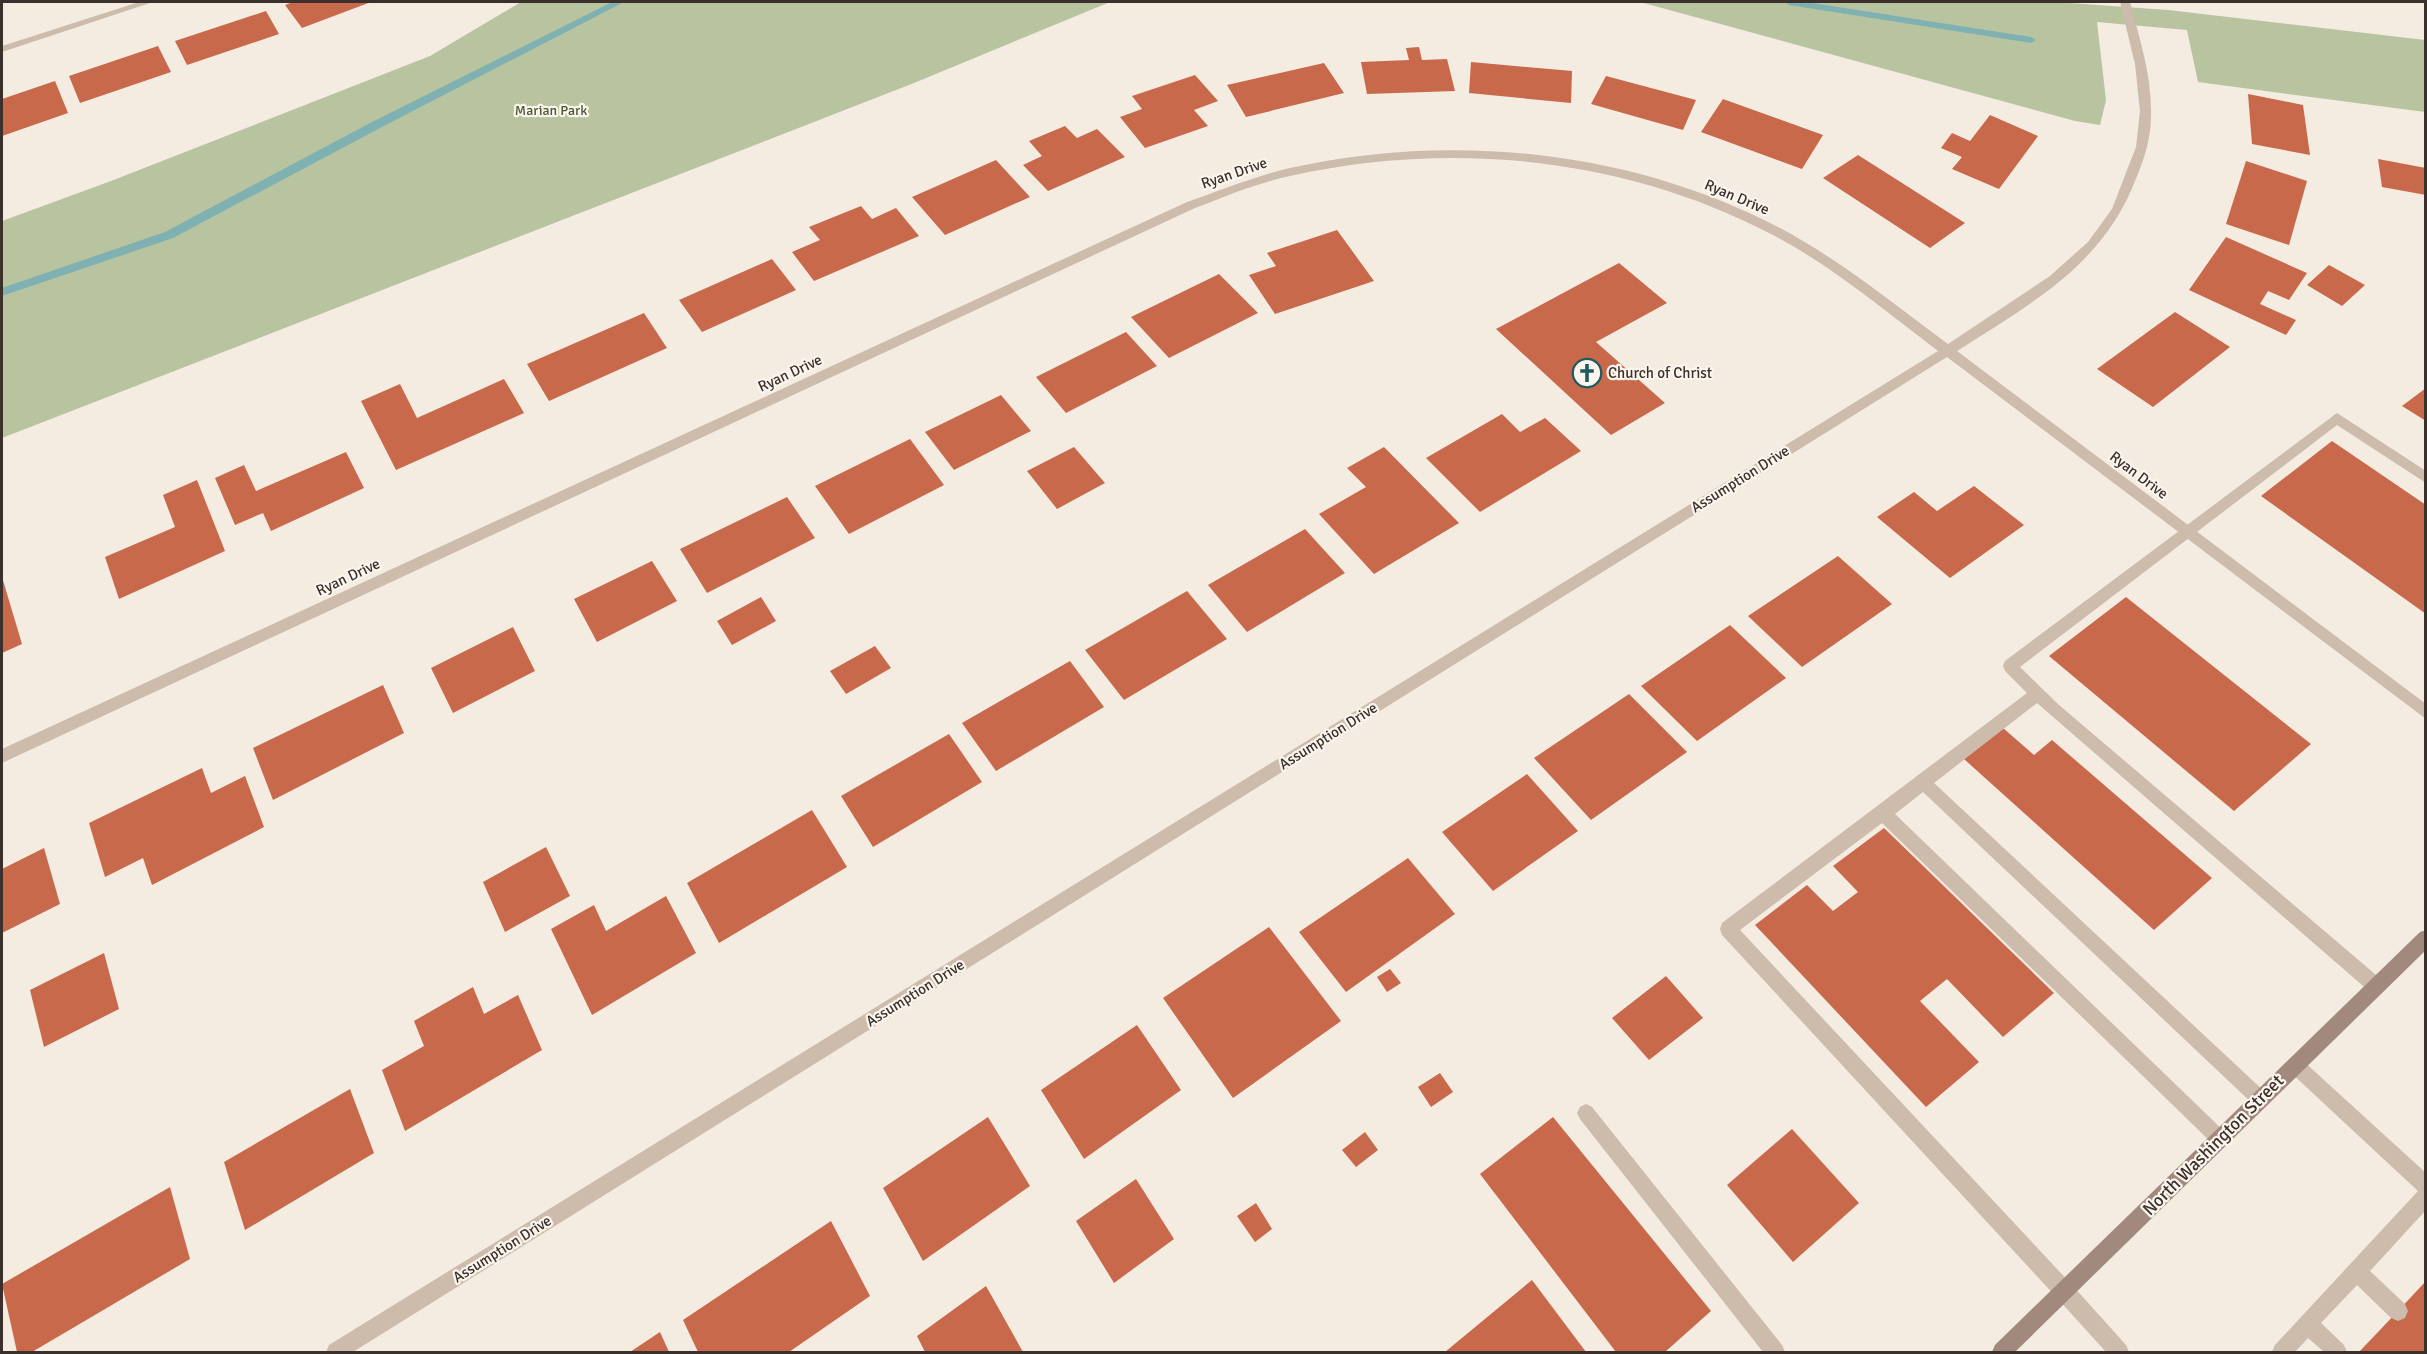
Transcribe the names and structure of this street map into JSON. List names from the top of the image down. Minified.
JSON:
{"streets":{"main road":["North Washington Street"],"street":["Ryan Drive","Assumption Drive"]},"crossings":[["Ryan Drive","Assumption Drive"]],"parks":["Marian Park"],"places":{"church":["Church of Christ"]}}
